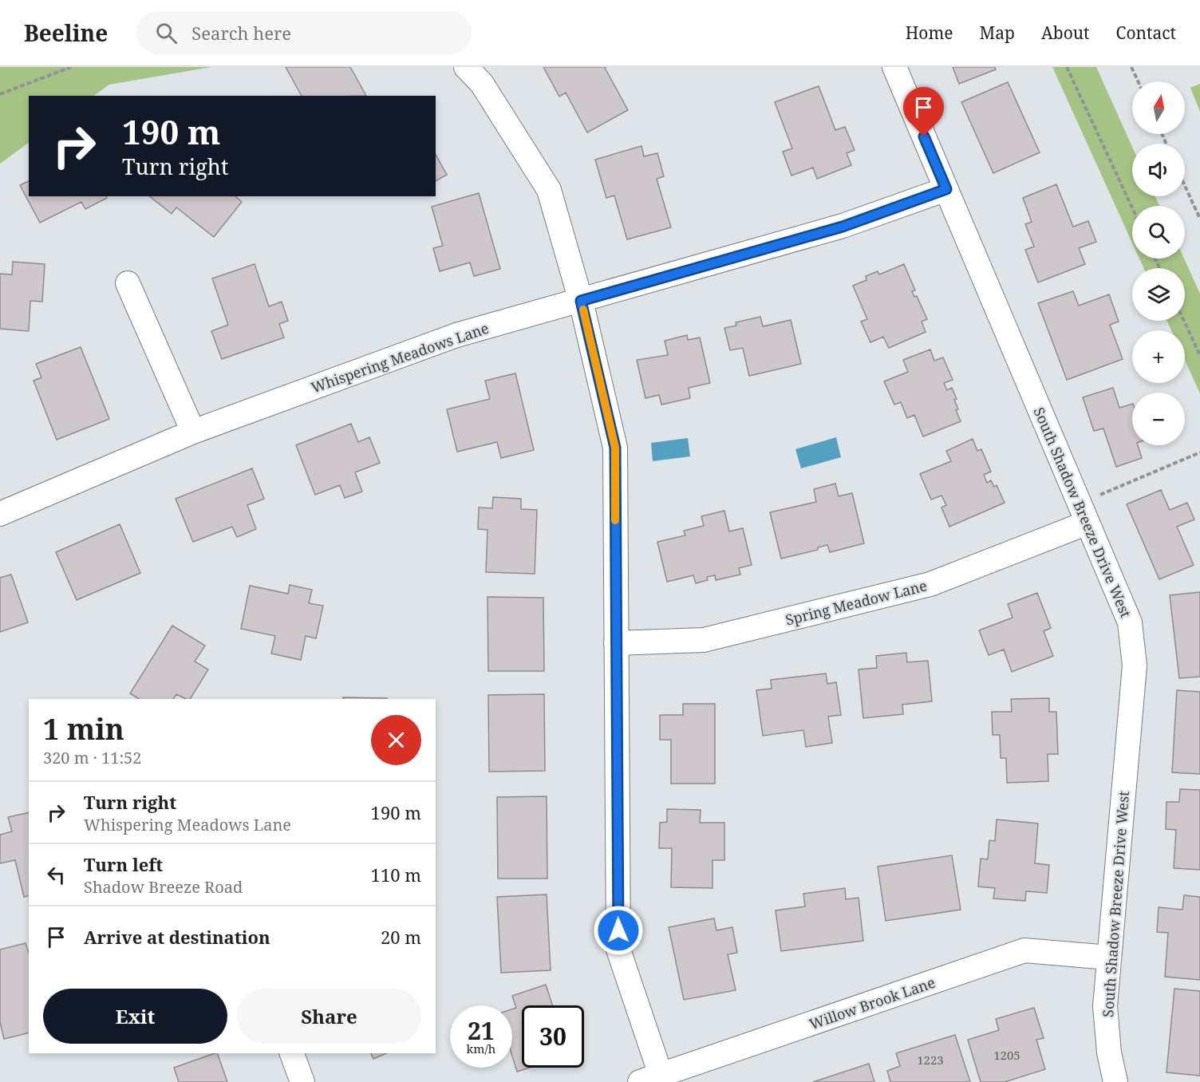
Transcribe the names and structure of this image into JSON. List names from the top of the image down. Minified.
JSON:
{"streets":{"street":["Whispering Meadows Lane","South Shadow Breeze Drive West","Spring Meadow Lane","Willow Brook Lane"]},"crossings":[["Whispering Meadows Lane","South Shadow Breeze Drive West"],["South Shadow Breeze Drive West","Spring Meadow Lane"],["South Shadow Breeze Drive West","Willow Brook Lane"]],"house_numbers":["1205","1223"],"north":"top","page":{"header":"Beeline","search":"Search here","nav":["Home","Map","About","Contact"],"map_buttons":["+","−"],"turn":["190 m","Turn right"],"heading":["1 min","320 m · 11:52"],"list":[{"name":"Turn right","note":"Whispering Meadows Lane","value":"190 m"},{"name":"Turn left","note":"Shadow Breeze Road","value":"110 m"},{"name":"Arrive at destination","value":"20 m"}],"buttons":["Exit","Share"],"speed":"21 km/h","limit":"30"}}
